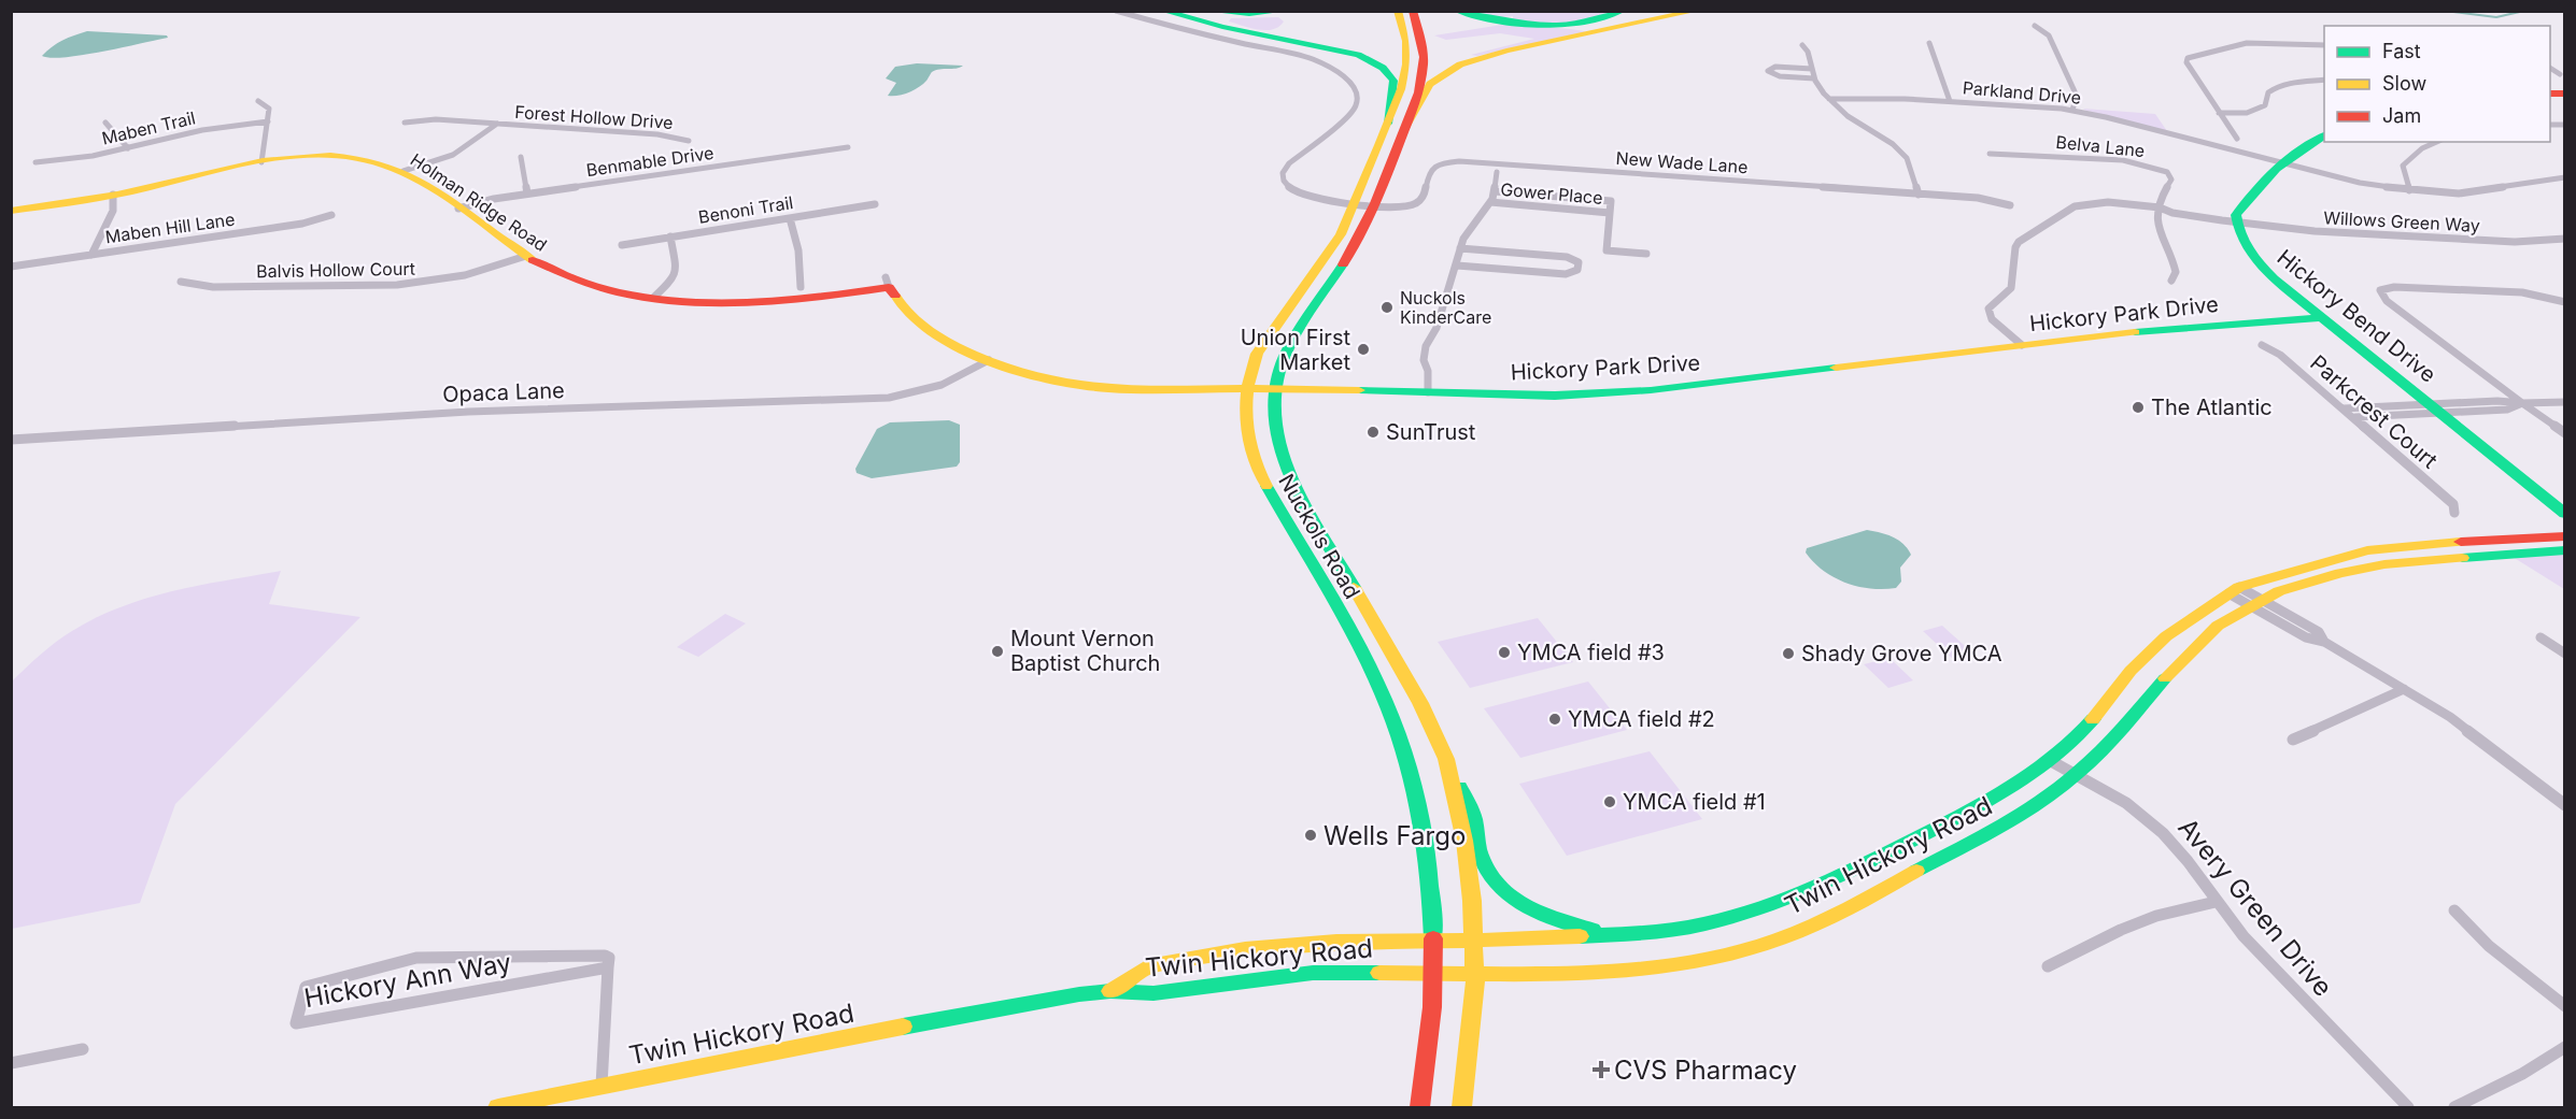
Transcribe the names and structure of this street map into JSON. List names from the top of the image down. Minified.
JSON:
{"streets":{"main road":["Holman Ridge Road","Hickory Park Drive","Hickory Bend Drive","Nuckols Road","Twin Hickory Road"],"street":["Parkland Drive","Forest Hollow Drive","Maben Trail","Belva Lane","Benmable Drive","New Wade Lane","Gower Place","Benoni Trail","Willows Green Way","Maben Hill Lane","Balvis Hollow Court","Opaca Lane","Parkcrest Court","Avery Green Drive","Hickory Ann Way"]},"crossings":[["Forest Hollow Drive","Holman Ridge Road"],["Belva Lane","Willows Green Way"],["Benmable Drive","Holman Ridge Road"],["New Wade Lane","Nuckols Road"],["Holman Ridge Road","Balvis Hollow Court"],["Holman Ridge Road","Hickory Park Drive"],["Willows Green Way","Hickory Park Drive"],["Willows Green Way","Hickory Bend Drive"],["Hickory Park Drive","Hickory Bend Drive"],["Hickory Park Drive","Opaca Lane"],["Hickory Park Drive","Nuckols Road"],["Nuckols Road","Twin Hickory Road"],["Twin Hickory Road","Avery Green Drive"]],"places":{"other":["Nuckols KinderCare","Union First Market","The Atlantic","SunTrust","Mount Vernon Baptist Church","YMCA field #3","Shady Grove YMCA","YMCA field #2","YMCA field #1","Wells Fargo"],"health":["CVS Pharmacy"]},"legend":["Fast","Slow","Jam"]}
